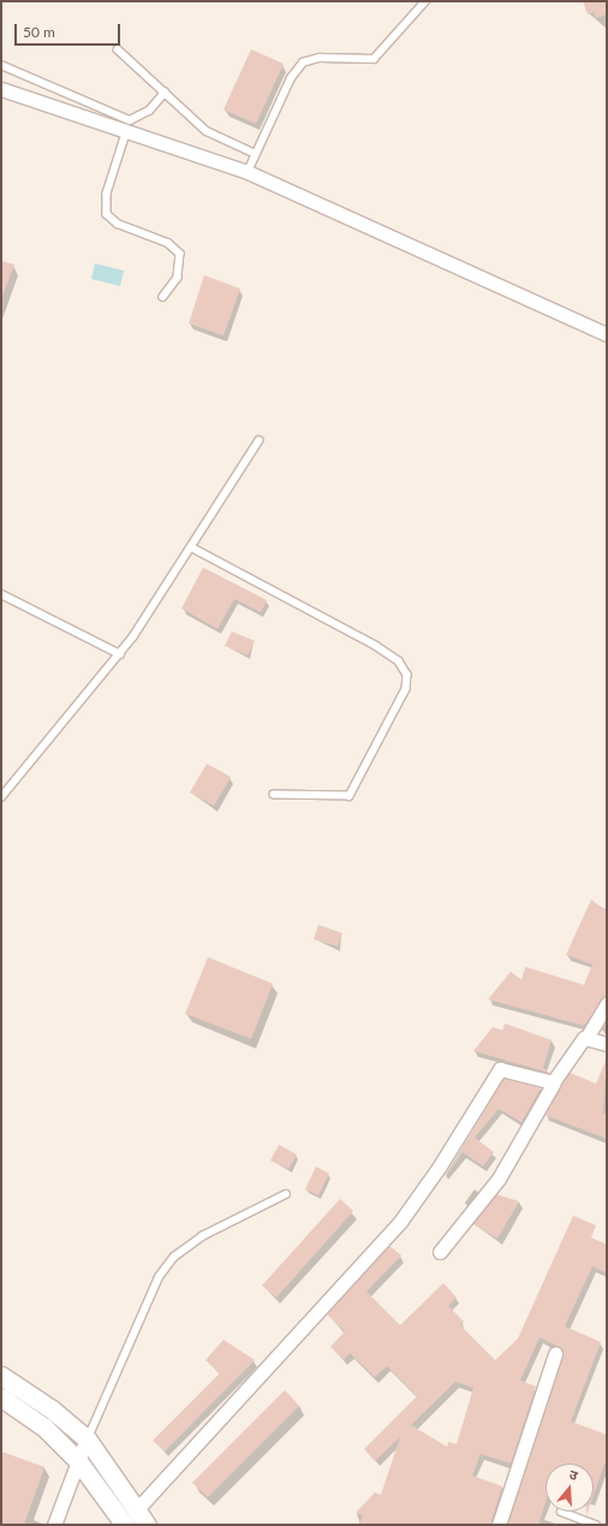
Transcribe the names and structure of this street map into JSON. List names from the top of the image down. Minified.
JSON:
{"scale_bar":"50 m","north":"top"}
